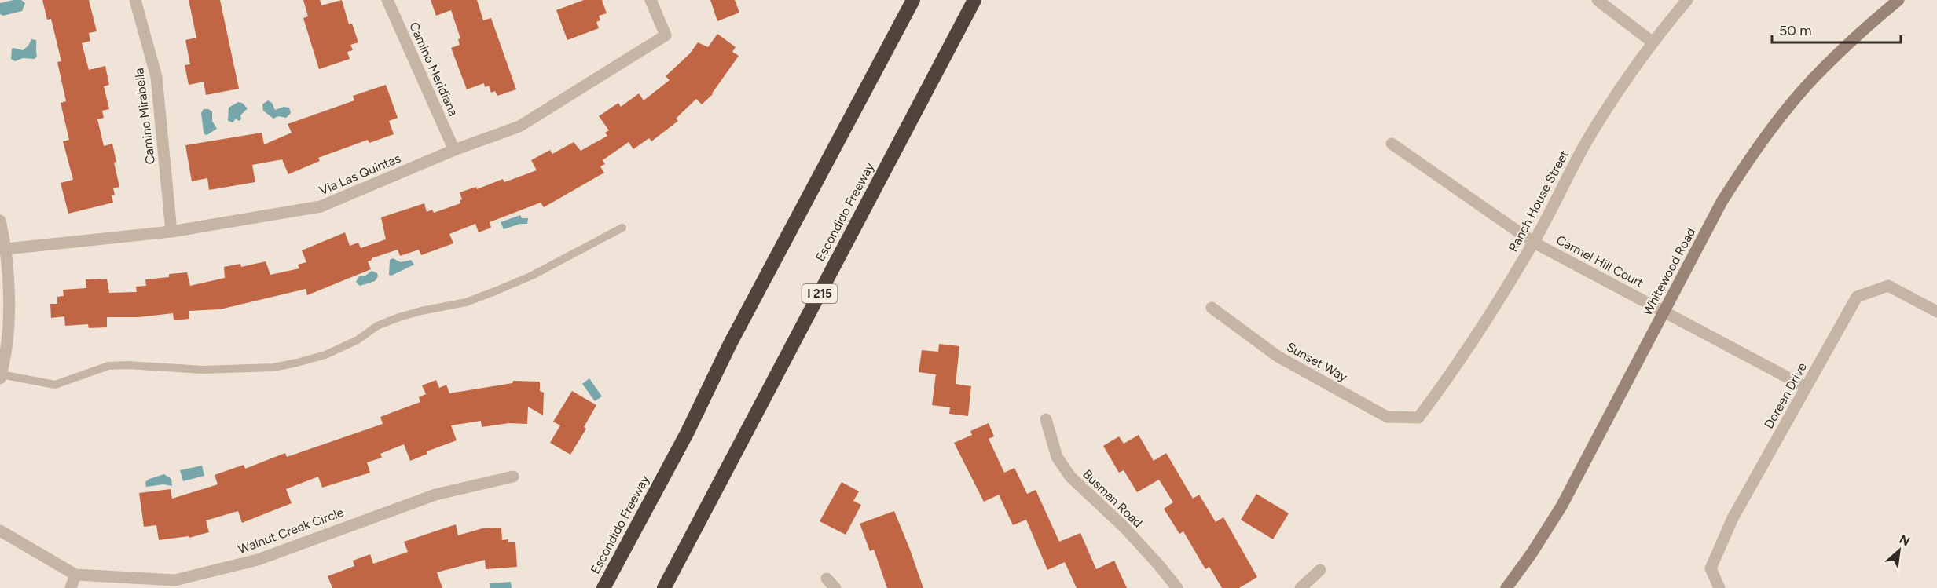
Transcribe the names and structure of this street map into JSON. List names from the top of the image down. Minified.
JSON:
{"streets":{"highway":["Escondido Freeway","I 215"],"main road":["Whitewood Road"],"street":["Camino Meridiana","Camino Mirabella","Via Las Quintas","Ranch House Street","Carmel Hill Court","Sunset Way","Doreen Drive","Busman Road","Walnut Creek Circle"]},"crossings":[["Camino Meridiana","Via Las Quintas"],["Camino Mirabella","Via Las Quintas"],["Ranch House Street","Carmel Hill Court"],["Ranch House Street","Sunset Way"],["Carmel Hill Court","Whitewood Road"],["Carmel Hill Court","Doreen Drive"]],"scale_bar":"50 m","north":"top right"}
